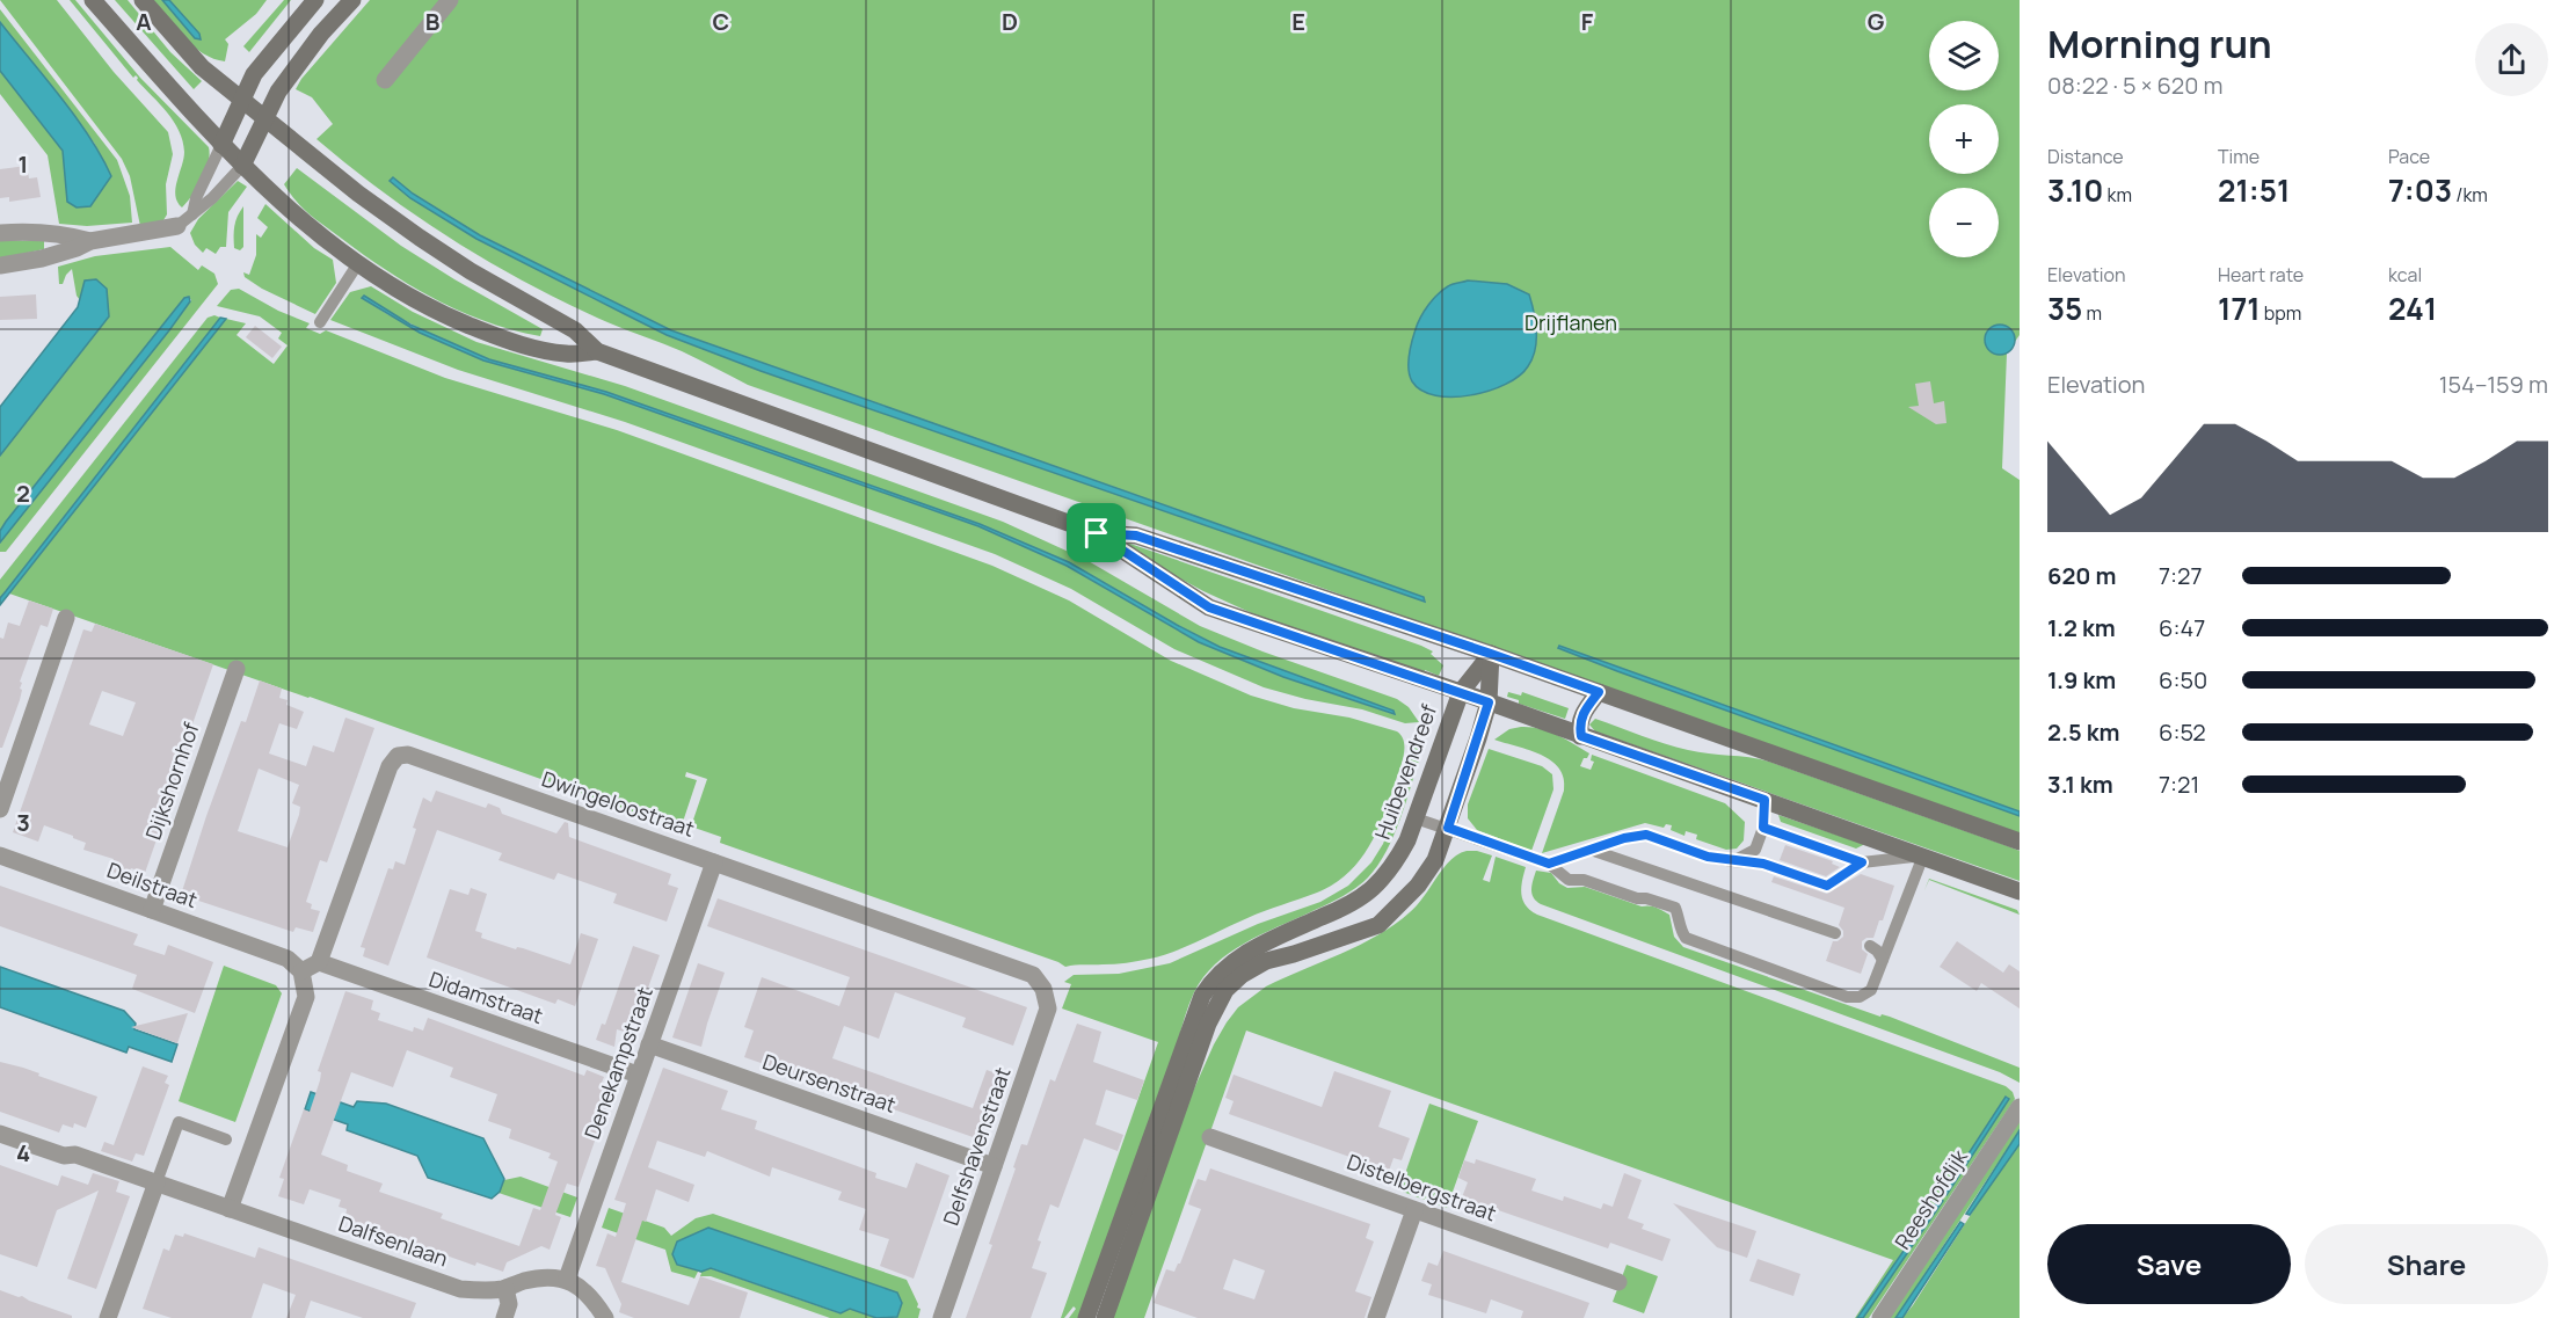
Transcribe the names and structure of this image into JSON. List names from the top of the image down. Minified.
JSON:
{"streets":{"main road":["Huibevendreef"],"street":["Dijkshornhof","Dwingeloostraat","Deilstraat","Didamstraat","Denekampstraat","Deursenstraat","Delfshavenstraat","Distelbergstraat","Reeshofdijk","Dalfsenlaan"]},"crossings":[["Dijkshornhof","Deilstraat"],["Dwingeloostraat","Didamstraat"],["Dwingeloostraat","Denekampstraat"],["Dwingeloostraat","Delfshavenstraat"],["Didamstraat","Denekampstraat"],["Denekampstraat","Deursenstraat"],["Denekampstraat","Dalfsenlaan"],["Deursenstraat","Delfshavenstraat"]],"parks":["Drijflanen"],"page":{"heading":["Morning run","08:22 · 5 × 620 m"],"map_buttons":["+","−"],"stats":[["Distance","3.10 km"],["Time","21:51"],["Pace","7:03 /km"],["Elevation","35 m"],["Heart rate","171 bpm"],["kcal","241"]],"chart":["Elevation","154–159 m"],"list":[{"name":"620 m","note":"7:27"},{"name":"1.2 km","note":"6:47"},{"name":"1.9 km","note":"6:50"},{"name":"2.5 km","note":"6:52"},{"name":"3.1 km","note":"7:21"}],"buttons":["Save","Share"]},"grid":{"columns":["A","B","C","D","E","F","G"],"rows":["1","2","3","4"]}}
